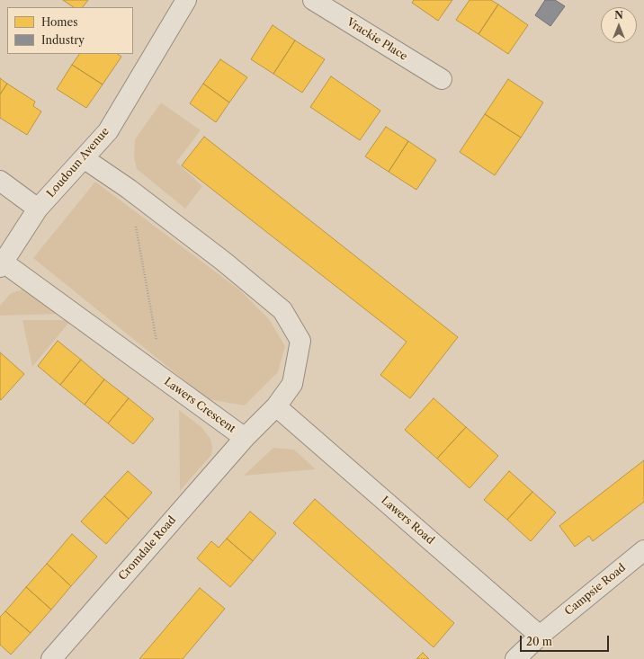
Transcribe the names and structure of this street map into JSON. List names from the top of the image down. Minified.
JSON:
{"streets":{"street":["Vrackie Place","Loudoun Avenue","Lawers Crescent","Lawers Road","Cromdale Road","Campsie Road"]},"crossings":[["Loudoun Avenue","Lawers Crescent"],["Lawers Crescent","Lawers Road"],["Lawers Crescent","Cromdale Road"],["Lawers Road","Campsie Road"]],"legend":["Homes","Industry"],"scale_bar":"20 m","north":"top"}
